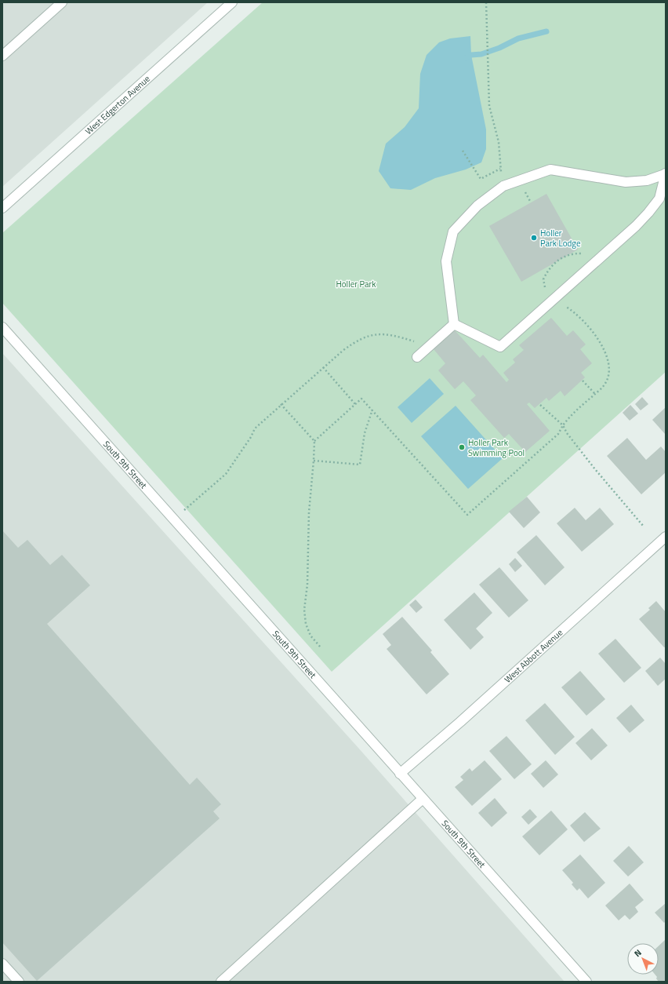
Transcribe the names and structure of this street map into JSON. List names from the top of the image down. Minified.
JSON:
{"streets":{"street":["West Edgerton Avenue","South 9th Street","West Abbott Avenue"]},"crossings":[["South 9th Street","West Abbott Avenue"]],"parks":["Holler Park"],"places":["Holler Park Lodge","Holler Park Swimming Pool"],"north":"top left"}
